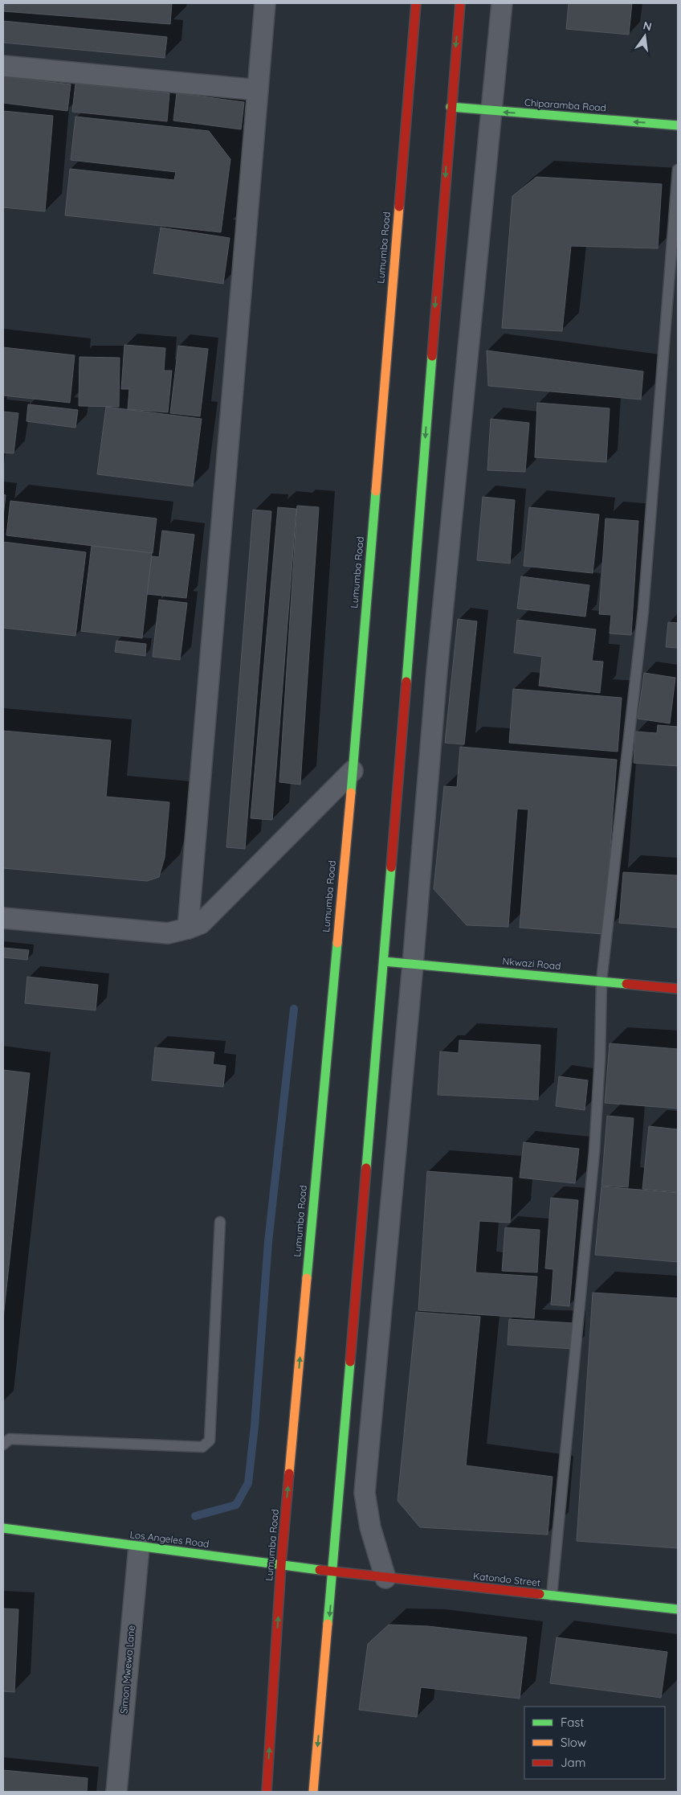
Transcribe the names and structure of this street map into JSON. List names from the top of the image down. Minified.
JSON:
{"streets":{"main road":["Chiparamba Road","Lumumba Road","Nkwazi Road","Los Angeles Road","Katondo Street"],"street":["Simon Mwewa Lane"]},"crossings":[["Lumumba Road","Los Angeles Road"],["Los Angeles Road","Katondo Street"],["Los Angeles Road","Simon Mwewa Lane"]],"one_way":["Chiparamba Road"],"legend":["Fast","Slow","Jam"],"north":"top"}
